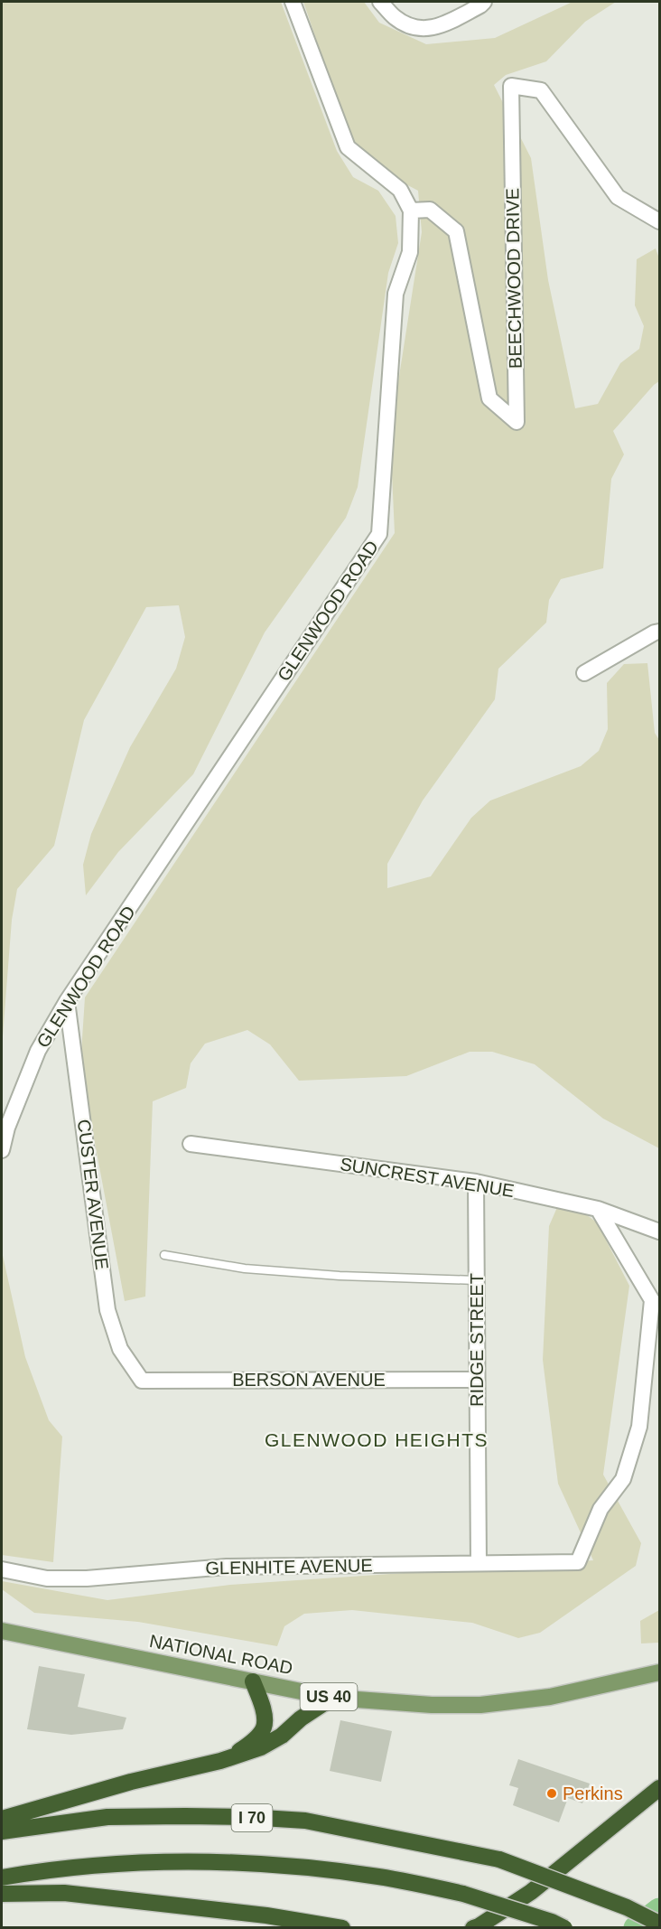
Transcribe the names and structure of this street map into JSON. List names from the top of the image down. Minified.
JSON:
{"streets":{"highway":["I 70"],"main road":["NATIONAL ROAD","US 40"],"street":["BEECHWOOD DRIVE","GLENWOOD ROAD","SUNCREST AVENUE","CUSTER AVENUE","RIDGE STREET","BERSON AVENUE","GLENHITE AVENUE"]},"crossings":[["BEECHWOOD DRIVE","GLENWOOD ROAD"],["GLENWOOD ROAD","CUSTER AVENUE"],["SUNCREST AVENUE","RIDGE STREET"],["SUNCREST AVENUE","GLENHITE AVENUE"],["CUSTER AVENUE","BERSON AVENUE"],["RIDGE STREET","BERSON AVENUE"],["RIDGE STREET","GLENHITE AVENUE"]],"districts":["GLENWOOD HEIGHTS"],"places":["Perkins"]}
